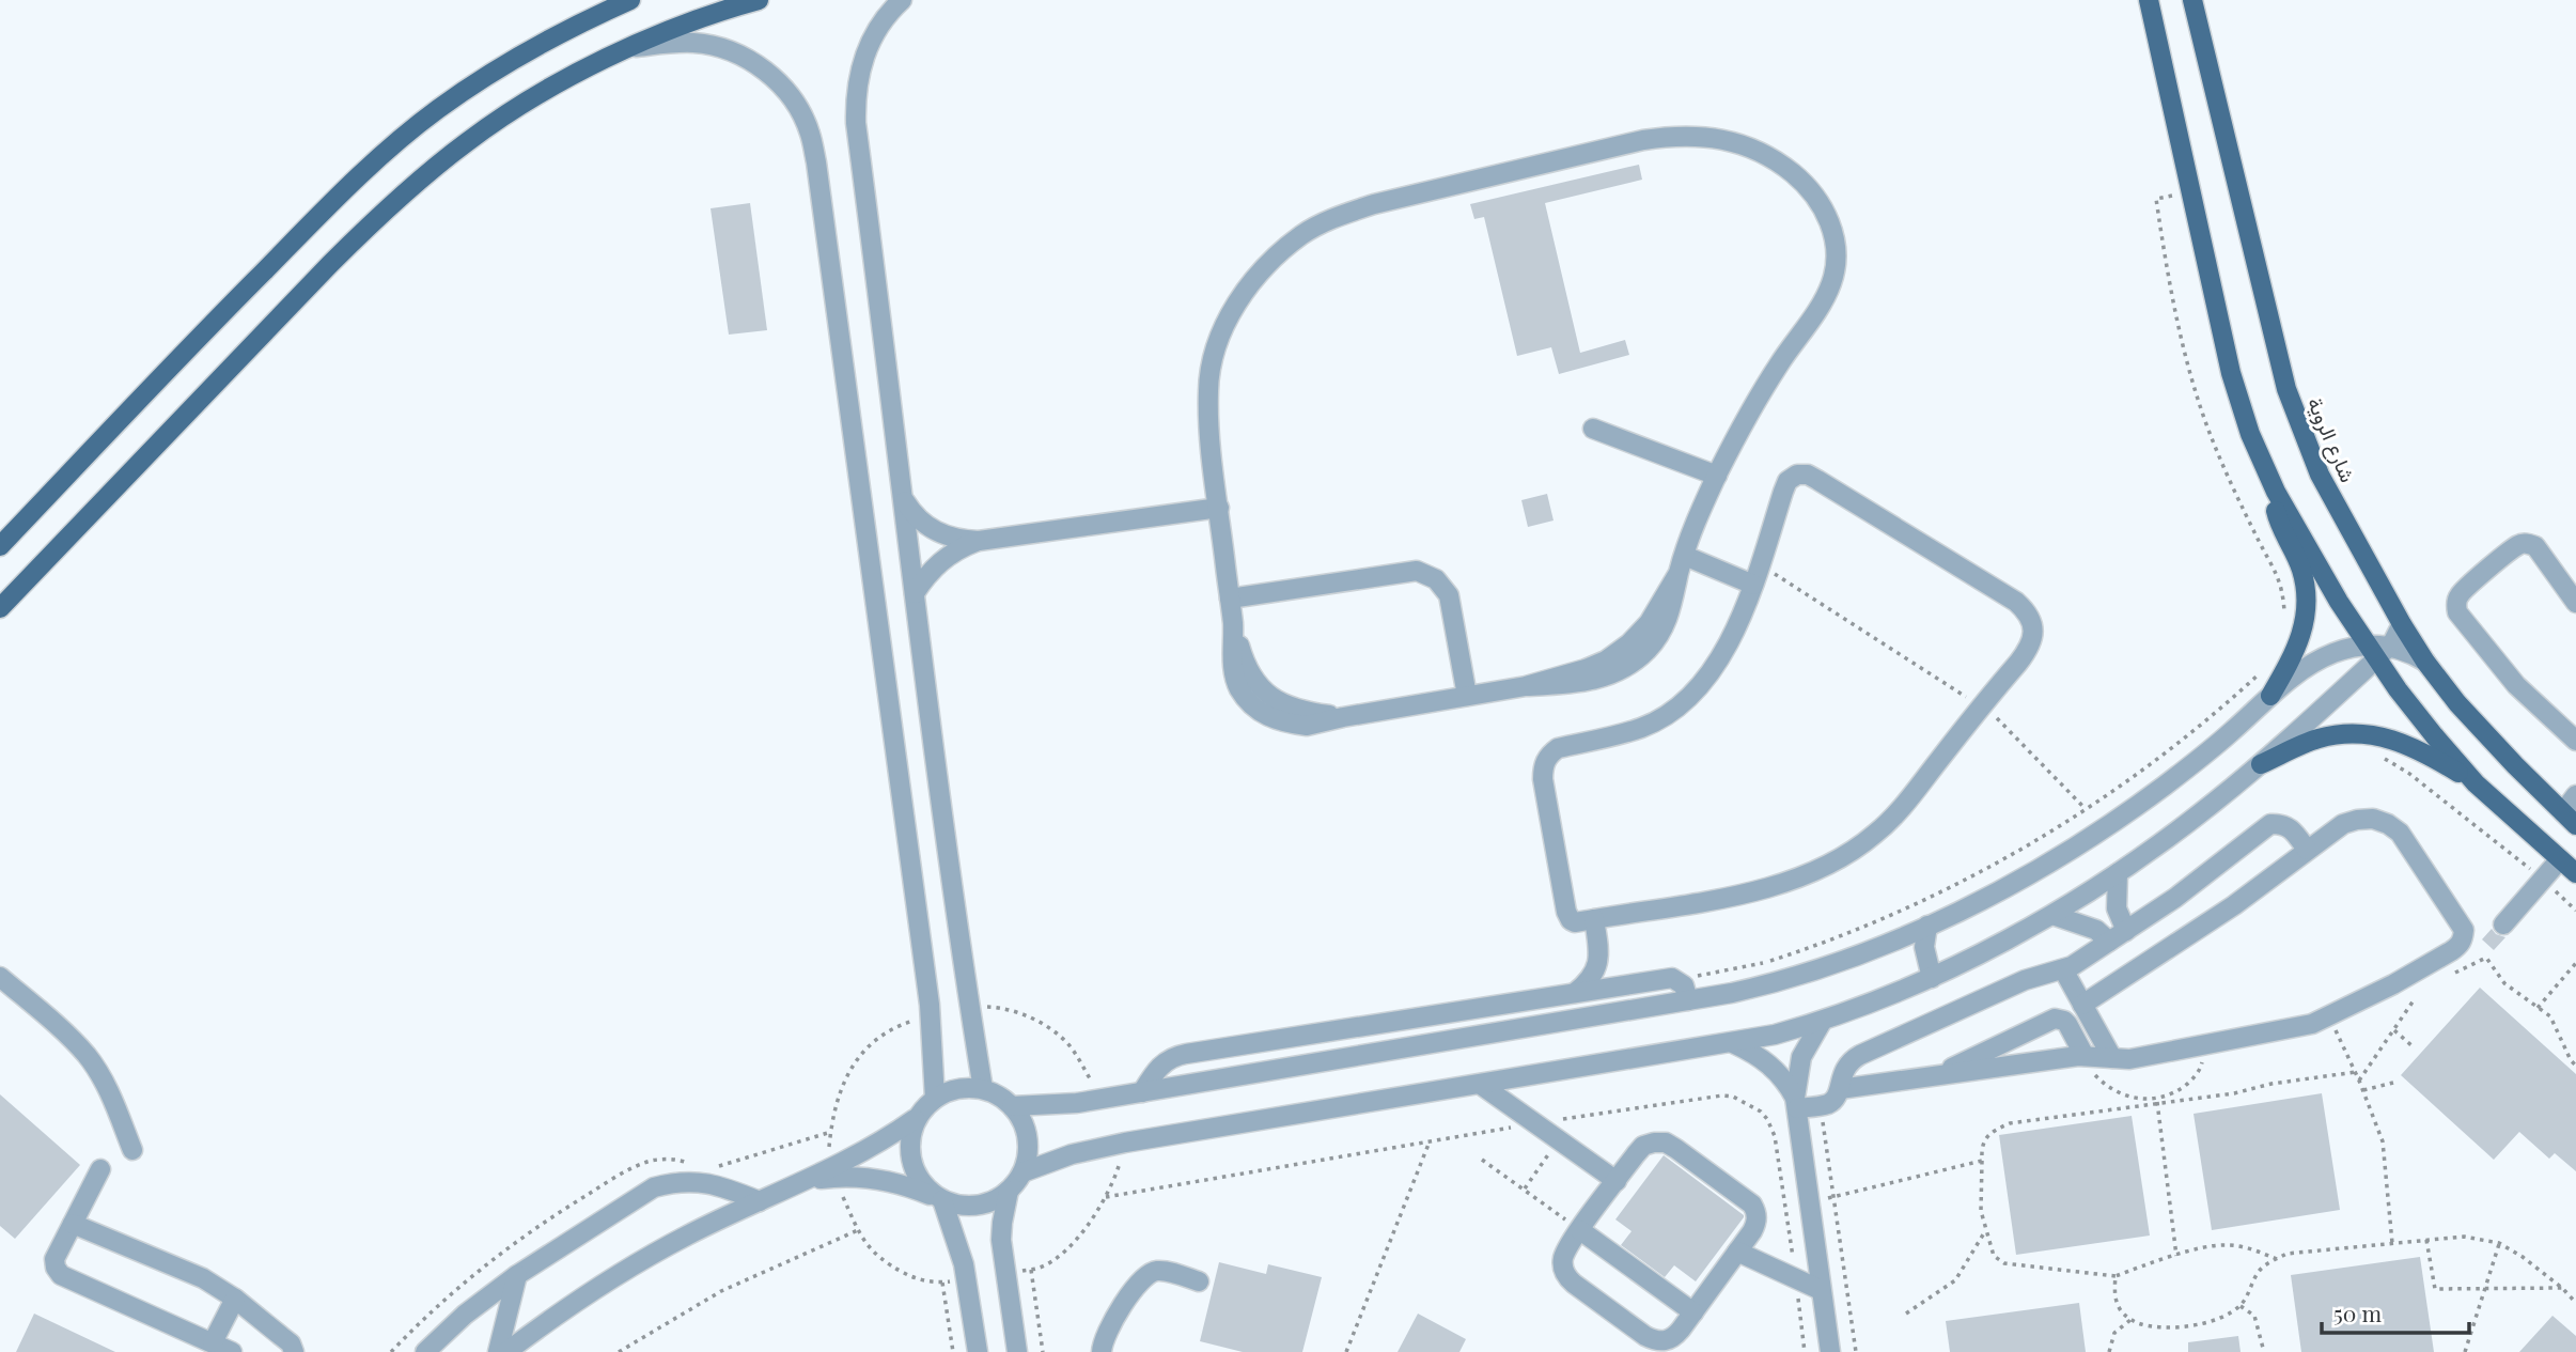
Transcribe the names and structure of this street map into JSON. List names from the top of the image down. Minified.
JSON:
{"streets":{"main road":["شارع الروية"]},"scale_bar":"50 m"}
